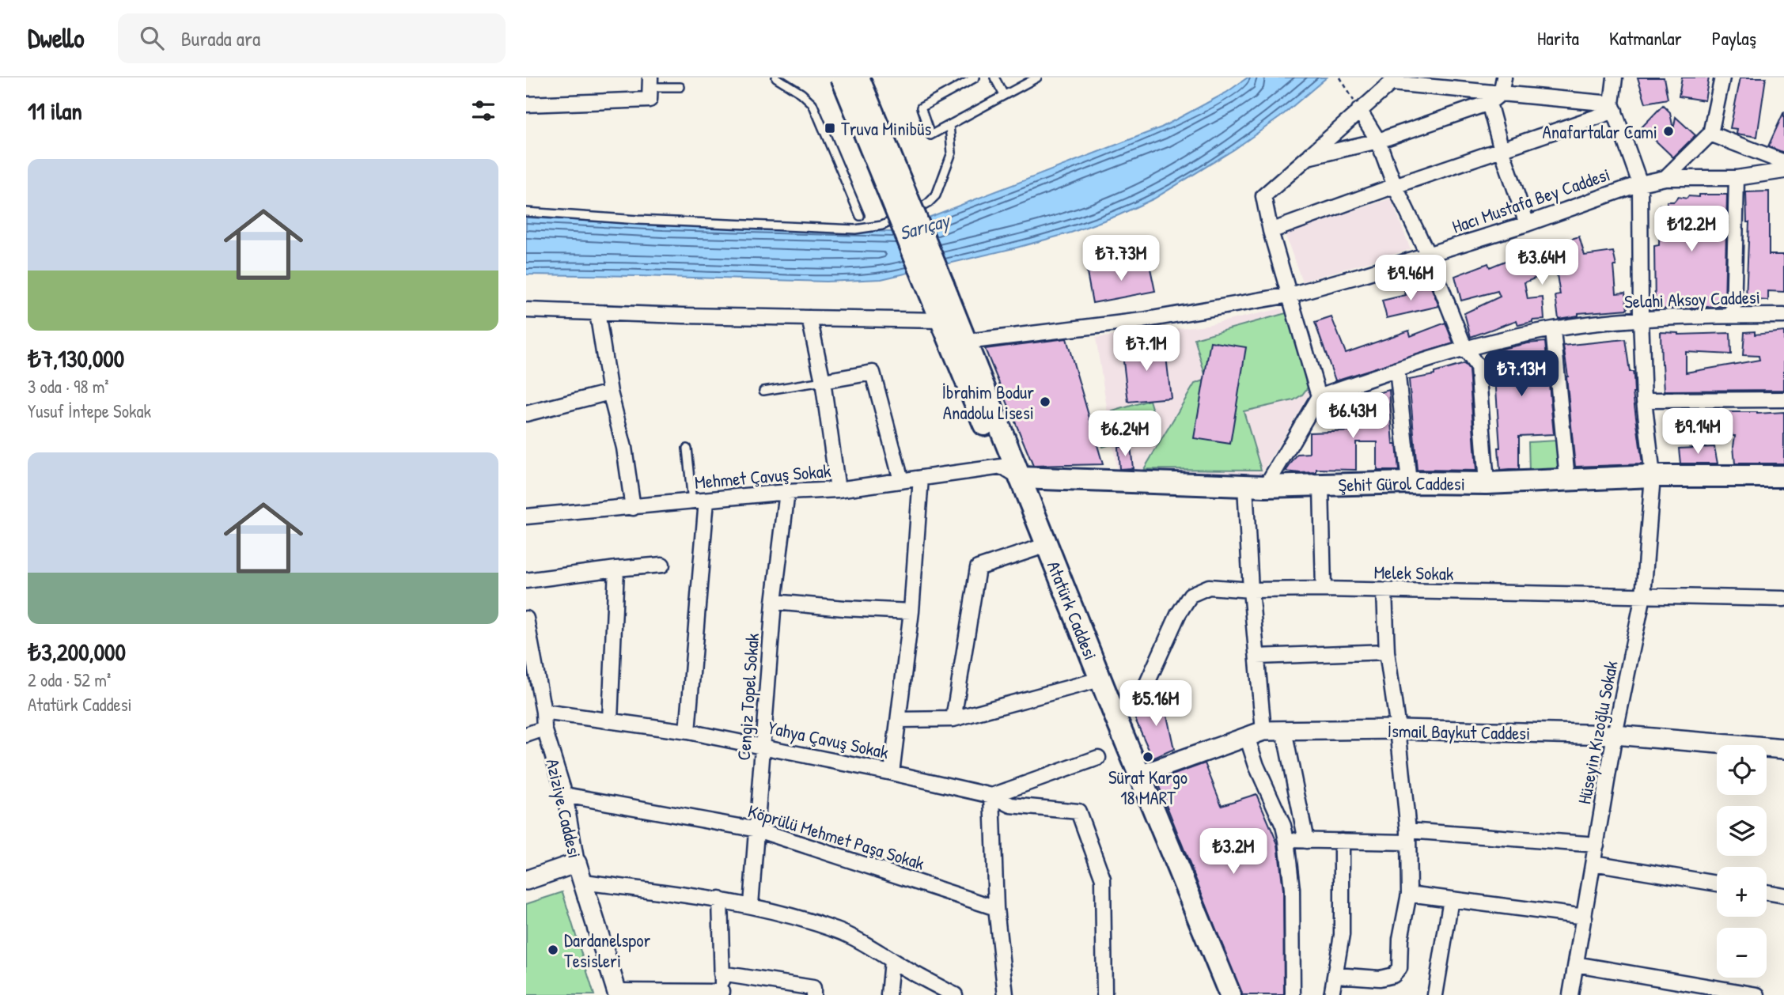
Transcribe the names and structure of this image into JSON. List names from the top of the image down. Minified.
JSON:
{"streets":{"main road":["Şehit Gürol Caddesi","Atatürk Caddesi"],"street":["Hacı Mustafa Bey Caddesi","Selahi Aksoy Caddesi","Mehmet Çavuş Sokak","Melek Sokak","Cengiz Topel Sokak","İsmail Baykut Caddesi","Hüseyin Kızoğlu Sokak","Yahya Çavuş Sokak","Aziziye Caddesi","Köprülü Mehmet Paşa Sokak"]},"crossings":[["Hacı Mustafa Bey Caddesi","Atatürk Caddesi"],["Hacı Mustafa Bey Caddesi","Hüseyin Kızoğlu Sokak"],["Selahi Aksoy Caddesi","Hüseyin Kızoğlu Sokak"],["Mehmet Çavuş Sokak","Atatürk Caddesi"],["Mehmet Çavuş Sokak","Cengiz Topel Sokak"],["Şehit Gürol Caddesi","Atatürk Caddesi"],["Şehit Gürol Caddesi","Hüseyin Kızoğlu Sokak"],["Melek Sokak","Atatürk Caddesi"],["Melek Sokak","Hüseyin Kızoğlu Sokak"],["Atatürk Caddesi","İsmail Baykut Caddesi"],["Cengiz Topel Sokak","Yahya Çavuş Sokak"],["Cengiz Topel Sokak","Köprülü Mehmet Paşa Sokak"],["İsmail Baykut Caddesi","Hüseyin Kızoğlu Sokak"],["Yahya Çavuş Sokak","Aziziye Caddesi"],["Aziziye Caddesi","Köprülü Mehmet Paşa Sokak"]],"water":["Sarıçay"],"places":{"transit":["Truva Minibüs"],"other":["Anafartalar Cami","İbrahim Bodur Anadolu Lisesi","Sürat Kargo 18 MART","Dardanelspor Tesisleri"]},"page":{"header":"Dwello","search":"Burada ara","nav":["Harita","Katmanlar","Paylaş"],"heading":"11 ilan","list":[{"name":"₺7,130,000","note":"3 oda · 98 m² · Yusuf İntepe Sokak"},{"name":"₺3,200,000","note":"2 oda · 52 m² · Atatürk Caddesi"}],"price":["₺12.2M","₺7.73M","₺3.64M","₺9.46M","₺7.1M","₺7.13M","₺6.43M","₺9.14M","₺6.24M","₺5.16M","₺3.2M"],"map_buttons":["+","−"]}}
